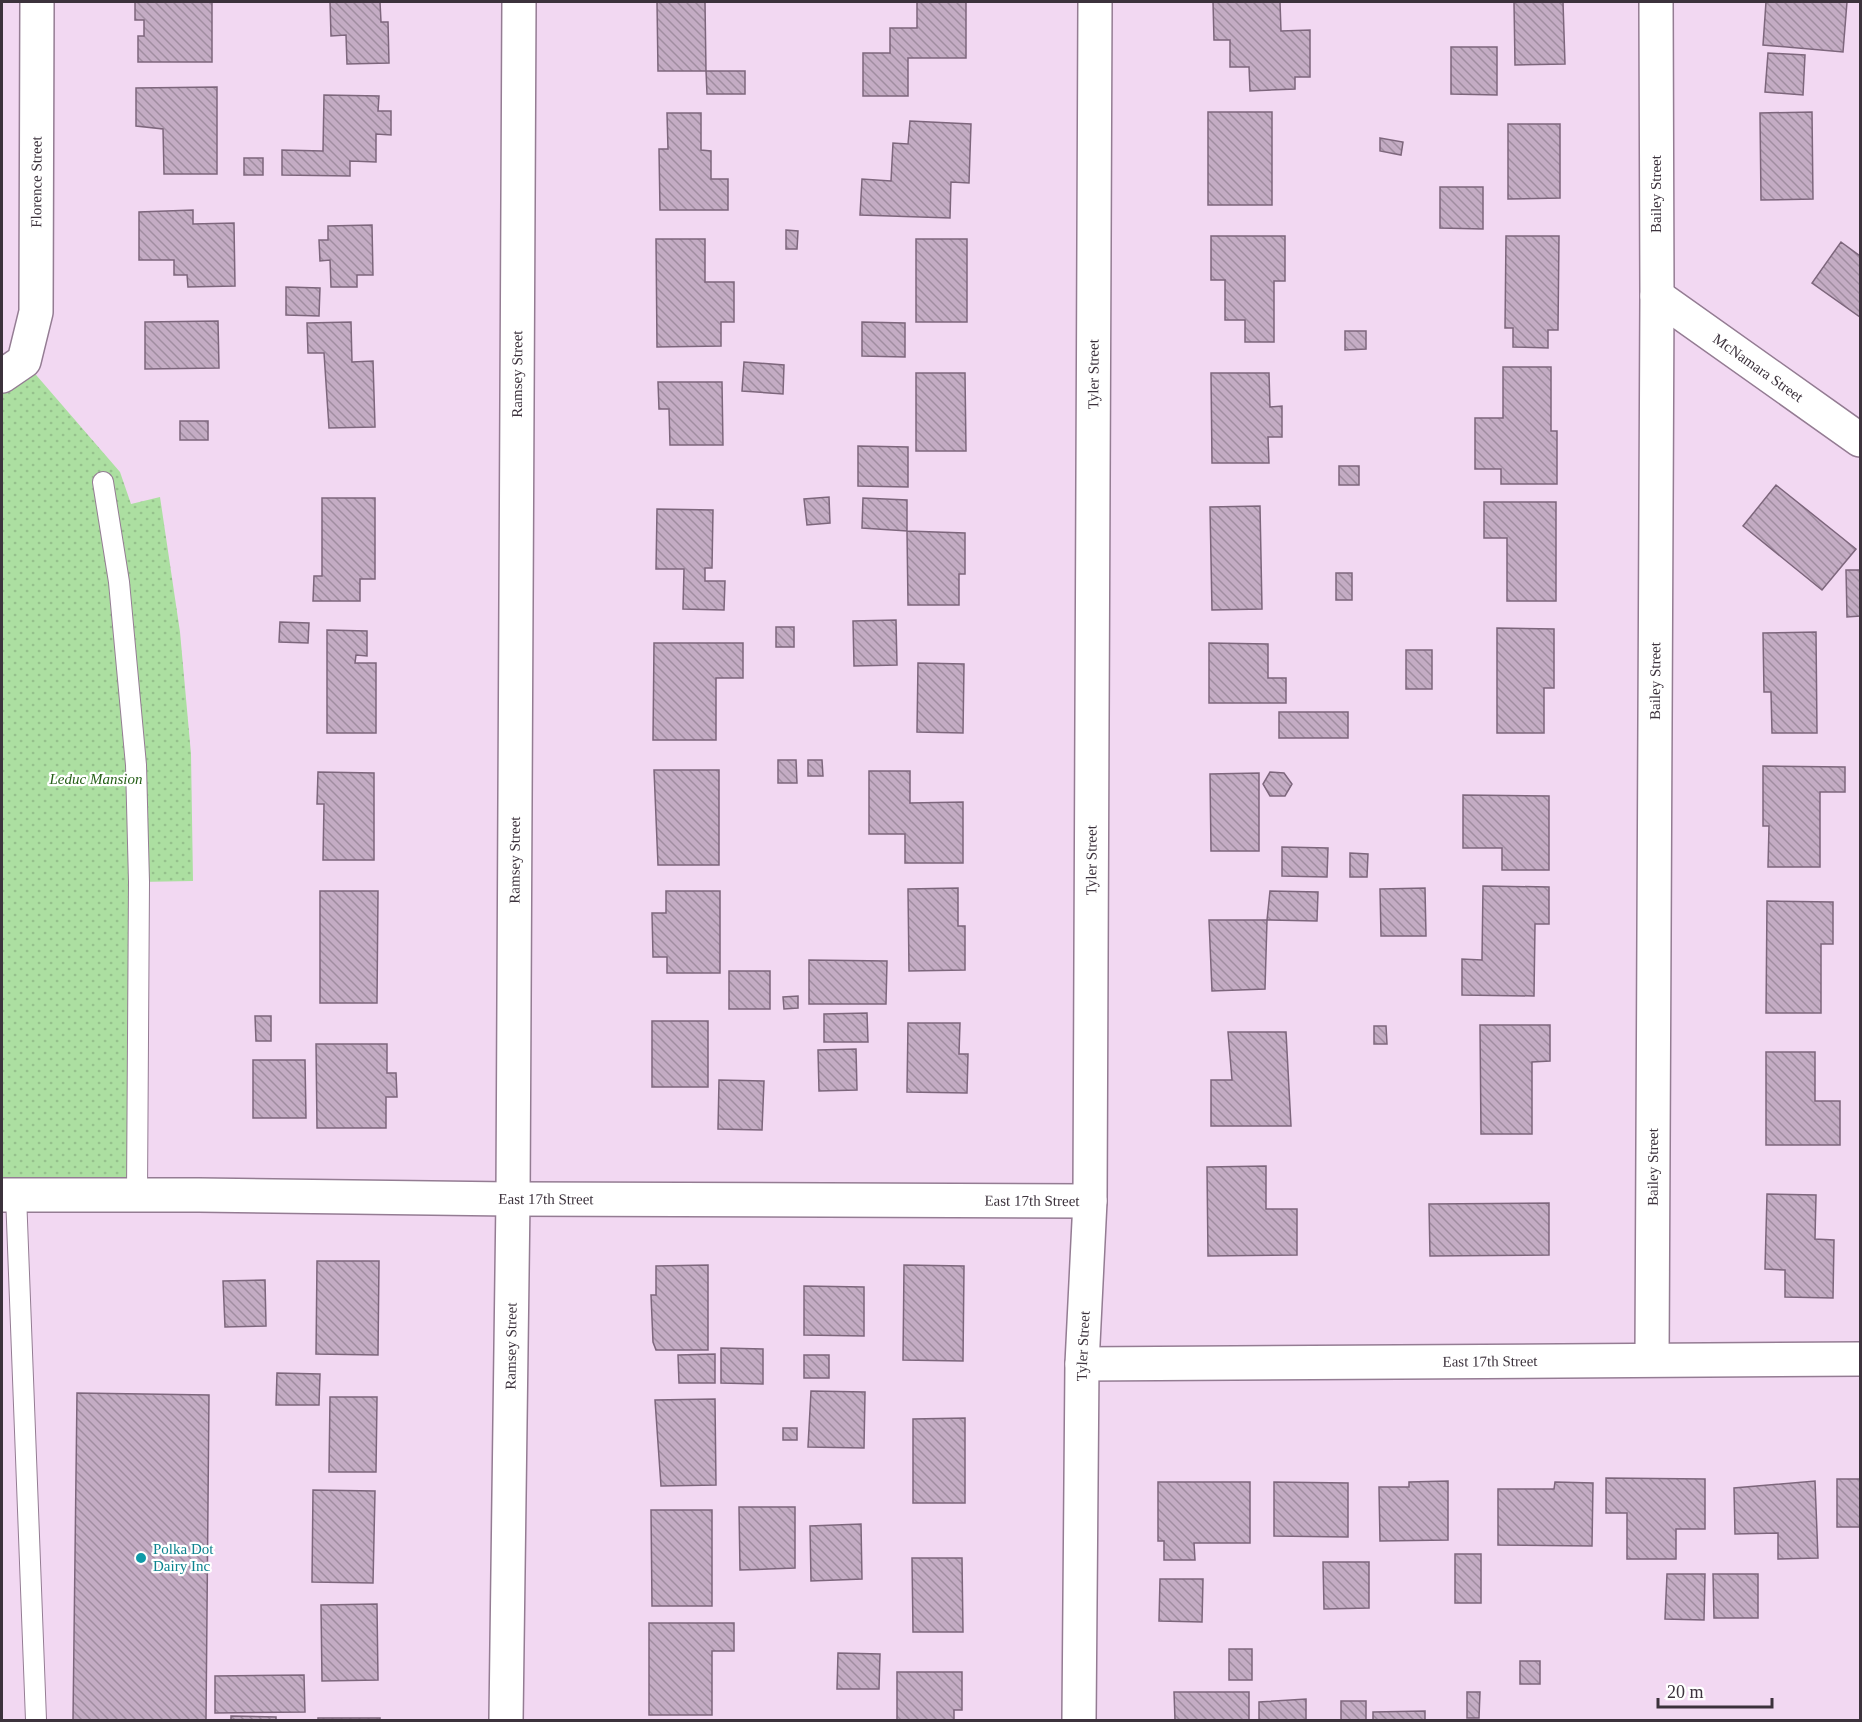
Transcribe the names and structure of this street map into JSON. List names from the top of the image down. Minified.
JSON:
{"streets":{"street":["Florence Street","Bailey Street","McNamara Street","Ramsey Street","Tyler Street","East 17th Street"]},"crossings":[["Bailey Street","McNamara Street"],["Bailey Street","East 17th Street"],["Ramsey Street","East 17th Street"],["Tyler Street","East 17th Street"]],"parks":["Leduc Mansion"],"places":["Polka Dot Dairy Inc"],"scale_bar":"20 m"}
